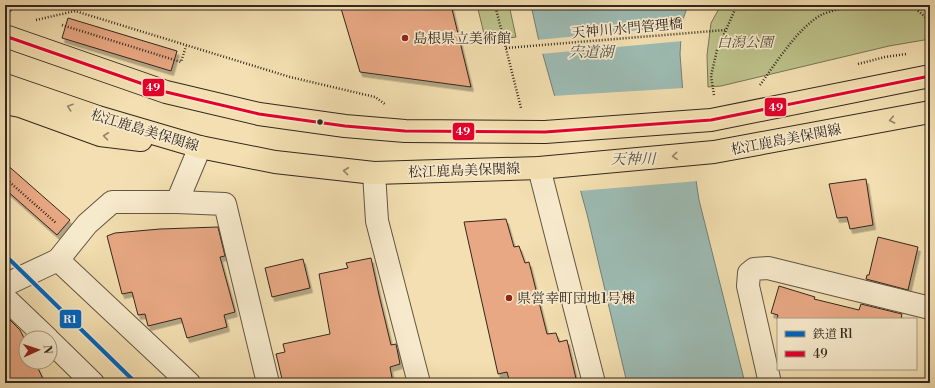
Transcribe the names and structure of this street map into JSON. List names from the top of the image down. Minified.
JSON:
{"streets":{"main road":["松江鹿島美保関線"],"path":["天神川水門管理橋"]},"water":["宍道湖","天神川"],"parks":["白潟公園"],"places":["島根県立美術館","県営幸町団地1号棟"],"lines":["transit line 49","rail line R1"],"legend":["鉄道 R1","49"],"north":"right"}
